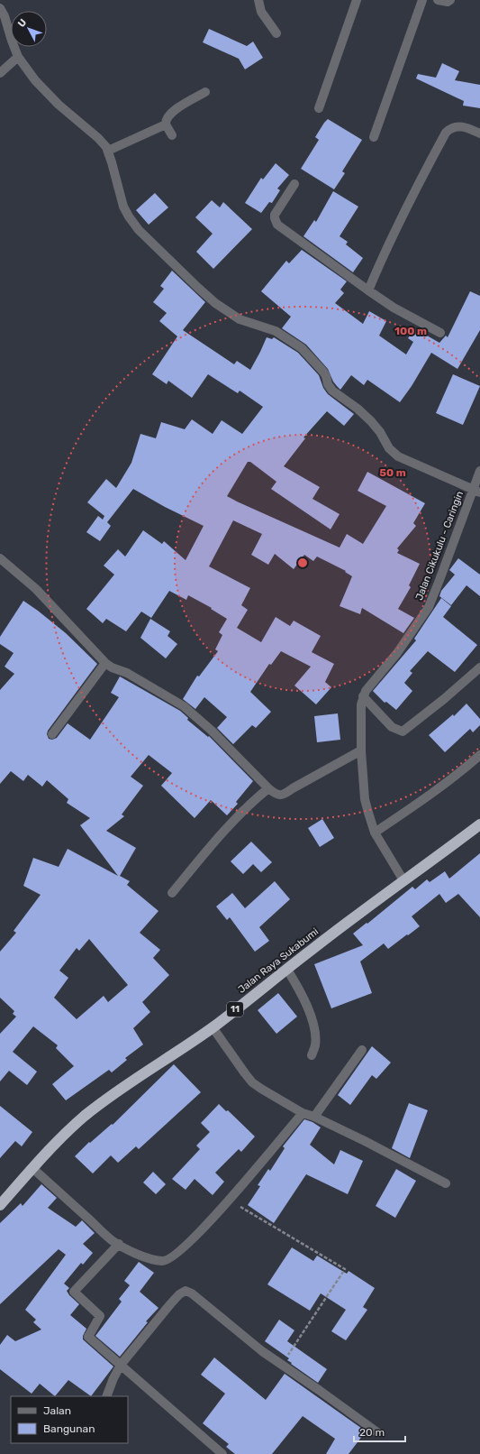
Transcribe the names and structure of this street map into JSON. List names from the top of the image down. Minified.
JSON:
{"streets":{"highway":["Jalan Raya Sukabumi","11"],"street":["Jalan Cikukulu - Caringin"]},"legend":["Jalan","Bangunan"],"scale_bar":"20 m","north":"top left","rings":["100 m","50 m"]}
